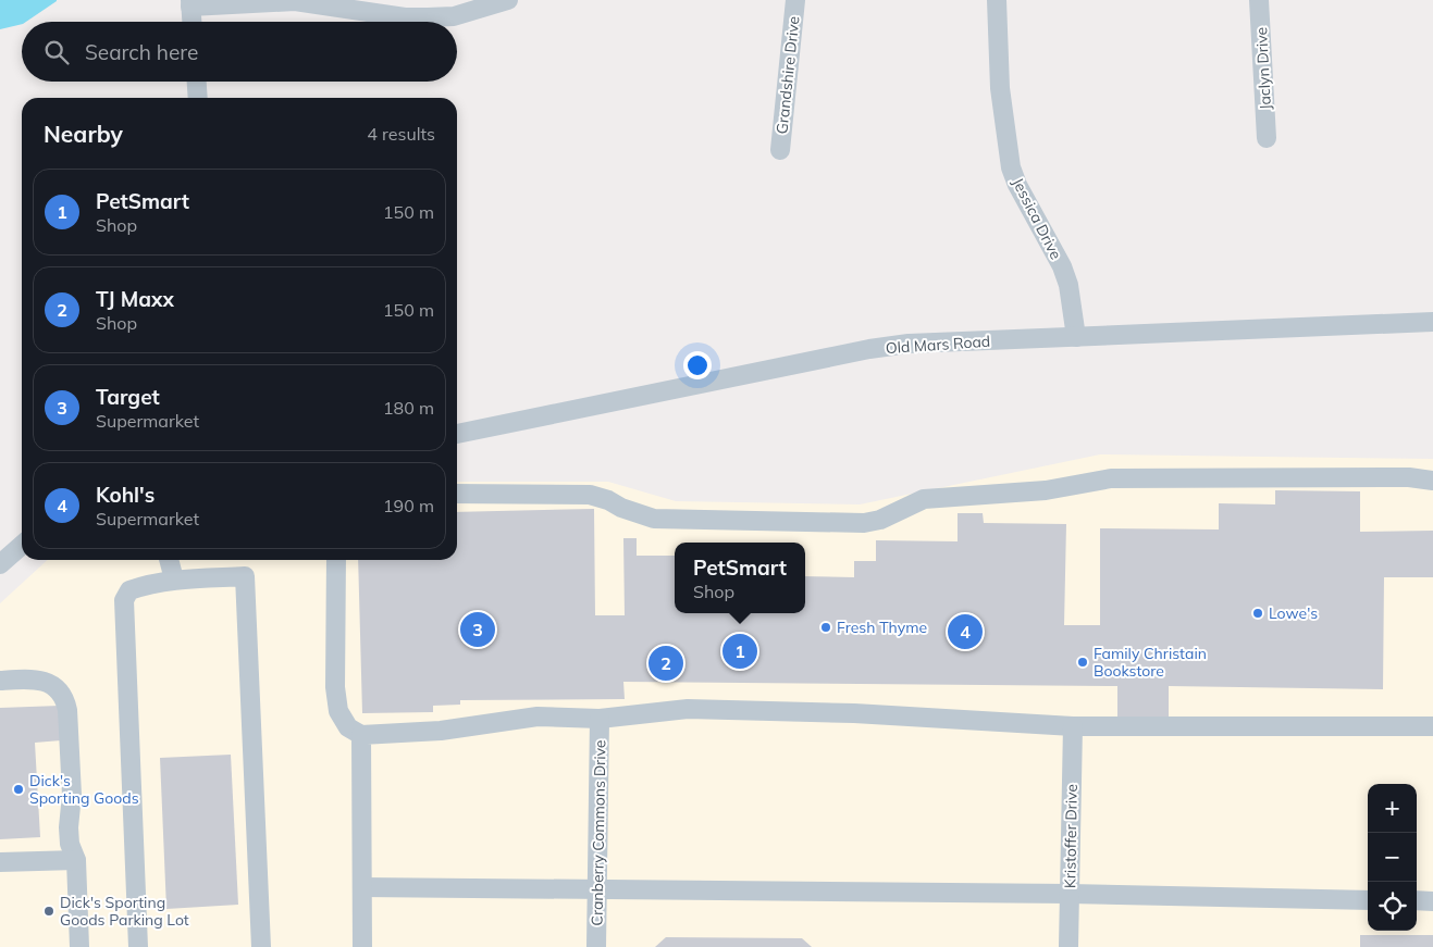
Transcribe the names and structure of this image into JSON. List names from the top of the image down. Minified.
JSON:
{"streets":{"street":["Jaclyn Drive","Grandshire Drive","Jessica Drive","Old Mars Road","Cranberry Commons Drive","Kristoffer Drive"]},"crossings":[["Jessica Drive","Old Mars Road"]],"places":["Lowe's","Fresh Thyme","Family Christain Bookstore","Dick's Sporting Goods","Dick's Sporting Goods Parking Lot"],"page":{"search":"Search here","heading":["Nearby","4 results"],"list":[{"mark":"1","name":"PetSmart","note":"Shop","value":"150 m"},{"mark":"2","name":"TJ Maxx","note":"Shop","value":"150 m"},{"mark":"3","name":"Target","note":"Supermarket","value":"180 m"},{"mark":"4","name":"Kohl's","note":"Supermarket","value":"190 m"}],"popup":["PetSmart","Shop"],"pins":["3","4","1","2"],"map_buttons":["+","−"]}}
